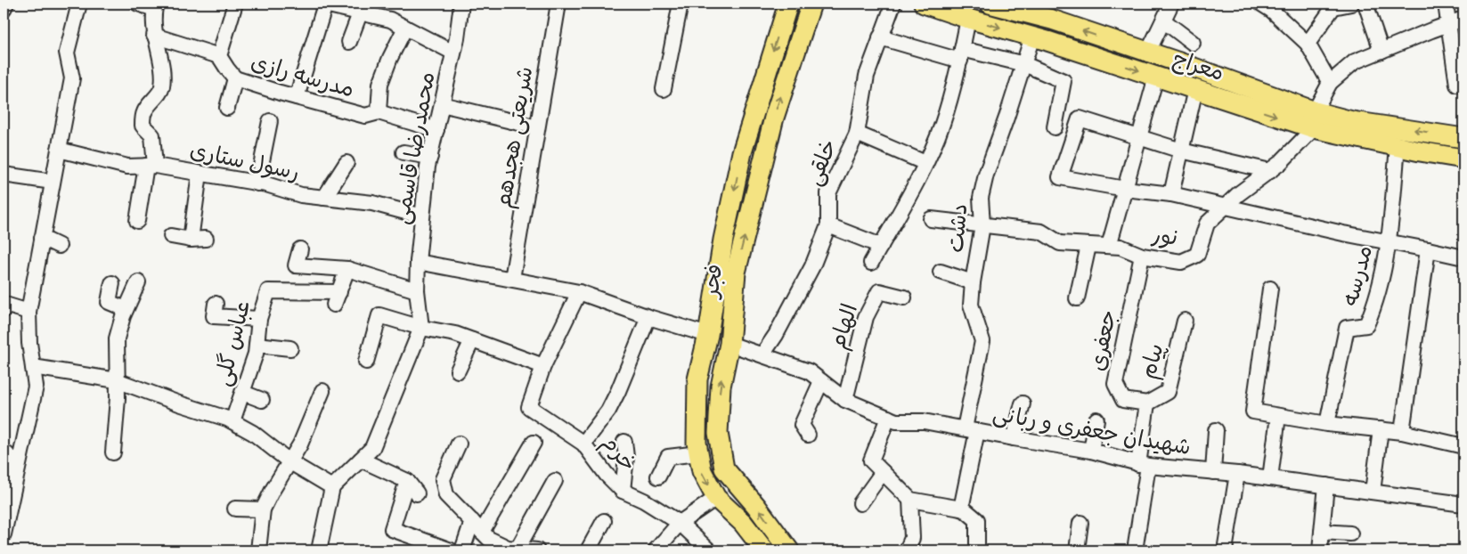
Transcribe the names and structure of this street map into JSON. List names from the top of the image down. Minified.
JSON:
{"streets":{"main road":["معراج","فجر"],"street":["مدرسه رازی","شریعتی هجدهم","محمدرضا قاسمی","رسول ستاری","خلقی","دشت","نور","مدرسه","الهام","جعفری","عباس گلی","پیام","شهیدان جعفری و ربانی","خرم"]},"crossings":[["معراج","دشت"],["معراج","نور"],["معراج","مدرسه"],["مدرسه رازی","محمدرضا قاسمی"],["محمدرضا قاسمی","رسول ستاری"],["خلقی","شهیدان جعفری و ربانی"],["دشت","نور"],["دشت","شهیدان جعفری و ربانی"],["نور","جعفری"],["فجر","شهیدان جعفری و ربانی"],["الهام","شهیدان جعفری و ربانی"],["جعفری","پیام"]]}
